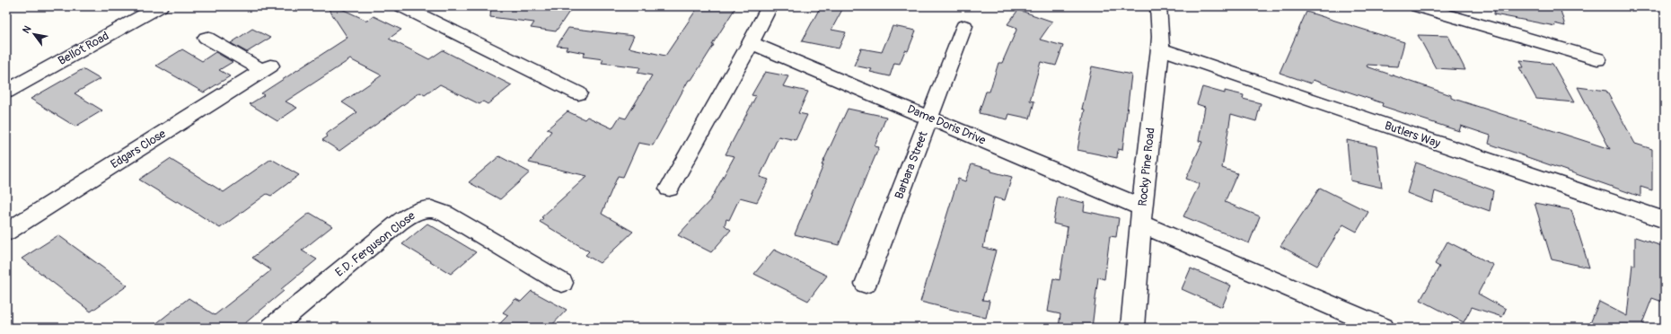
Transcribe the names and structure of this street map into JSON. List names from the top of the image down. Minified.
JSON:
{"streets":{"street":["Bellot Road","Dame Doris Drive","Butlers Way","Edgars Close","Barbara Street","Rocky Pine Road","E.D. Ferguson Close"]},"crossings":[["Dame Doris Drive","Barbara Street"],["Dame Doris Drive","Rocky Pine Road"],["Butlers Way","Rocky Pine Road"]],"north":"top left"}
